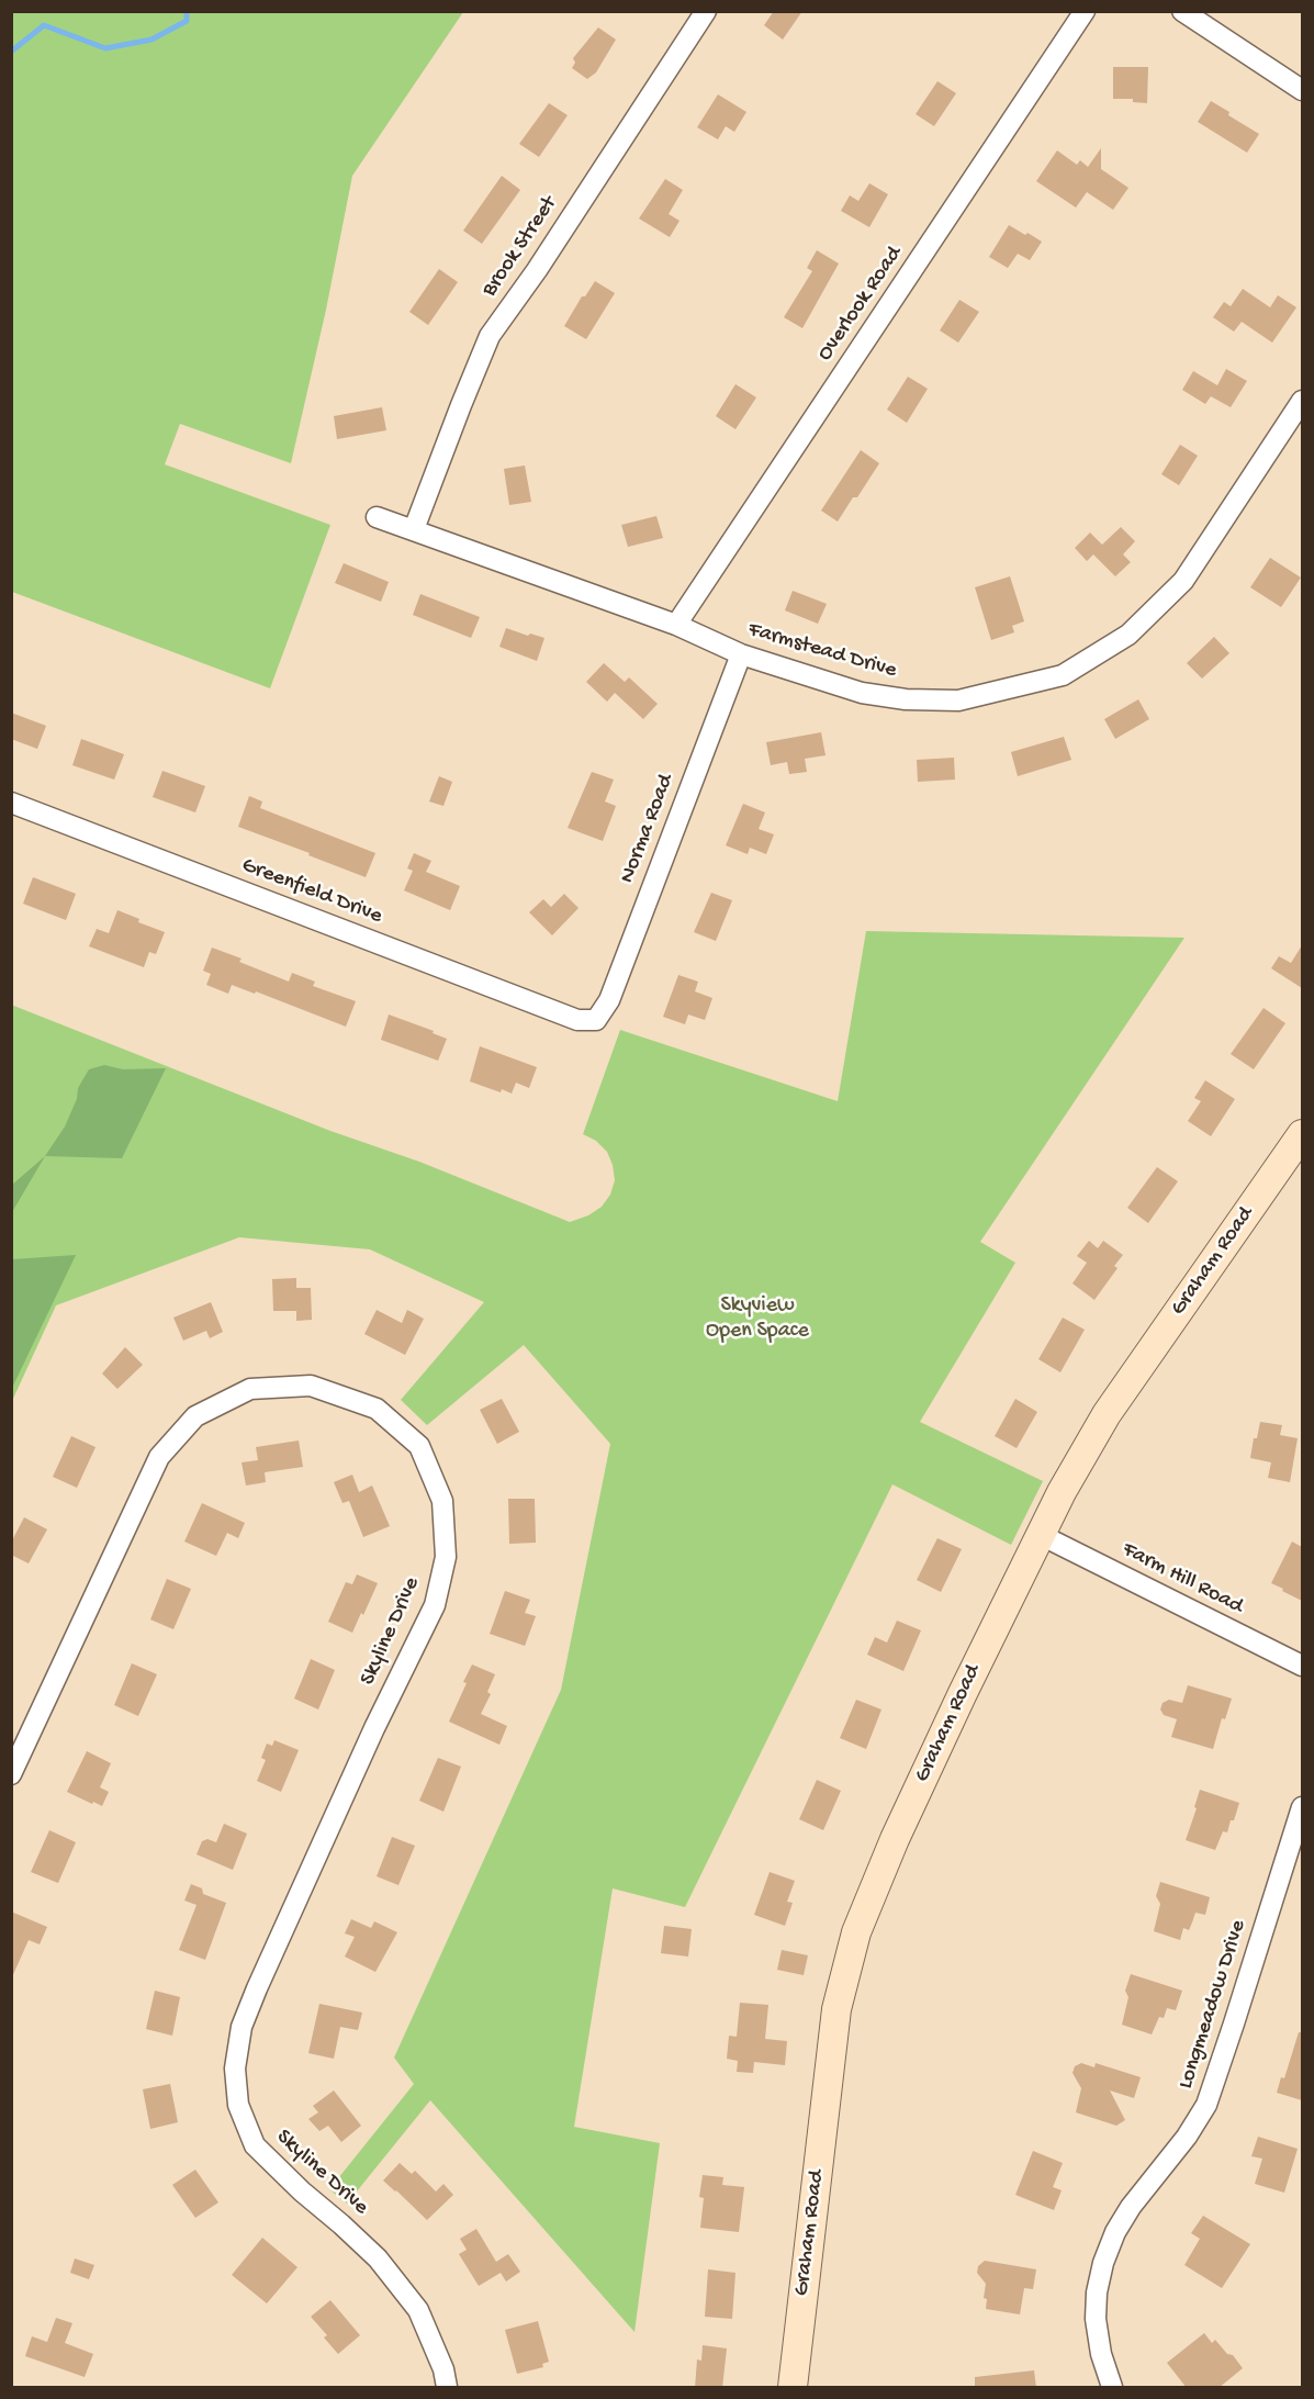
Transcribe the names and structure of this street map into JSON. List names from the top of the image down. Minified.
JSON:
{"streets":{"street":["Brook Street","Overlook Road","Farmstead Drive","Norma Road","Greenfield Drive","Graham Road","Farm Hill Road","Skyline Drive","Longmeadow Drive"]},"crossings":[["Brook Street","Farmstead Drive"],["Overlook Road","Farmstead Drive"],["Farmstead Drive","Norma Road"],["Norma Road","Greenfield Drive"],["Graham Road","Farm Hill Road"]],"parks":["Skyview Open Space"]}
